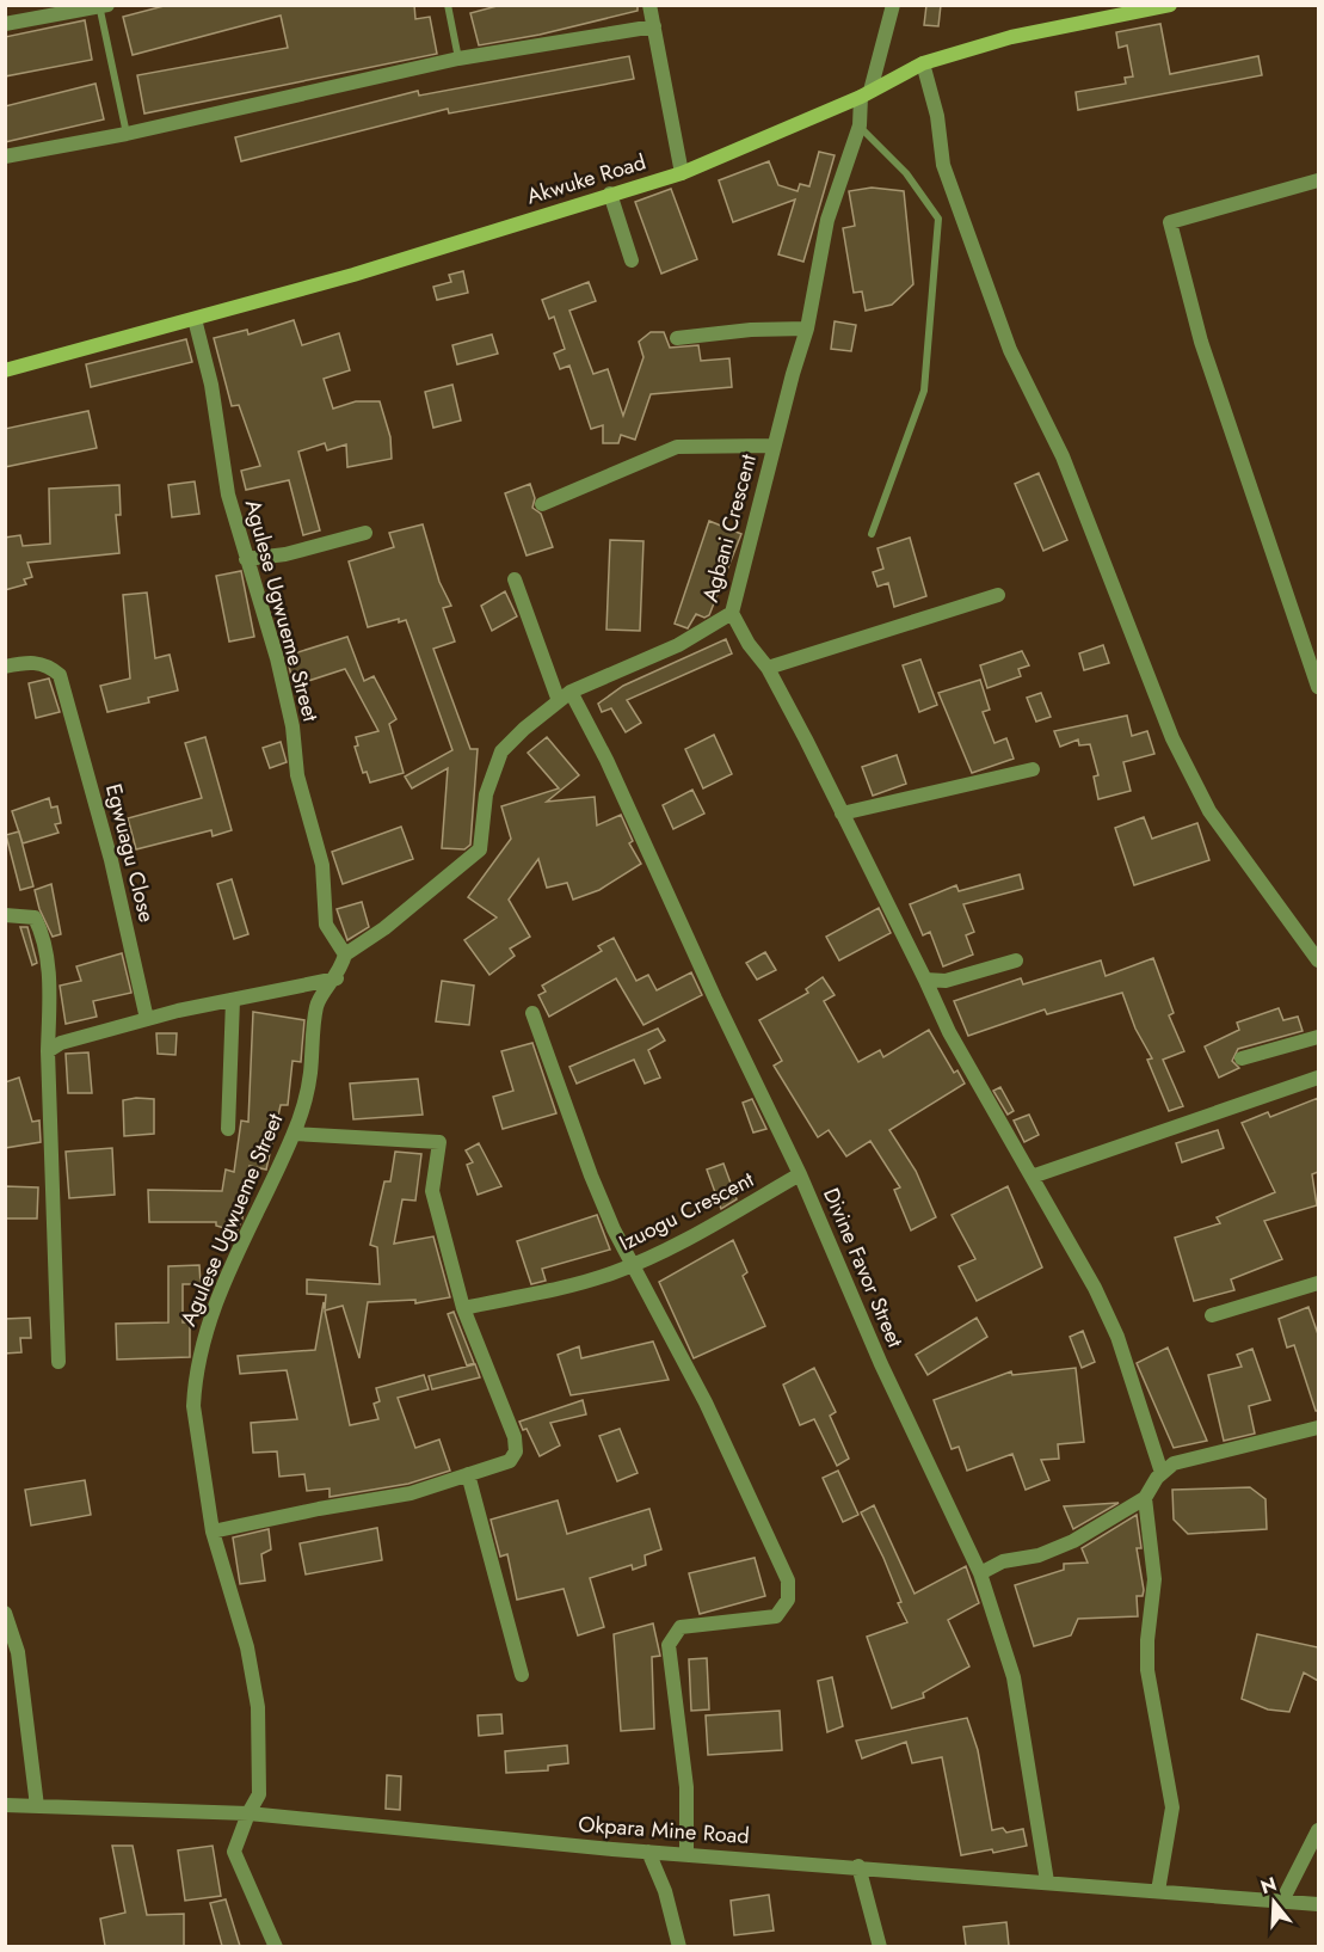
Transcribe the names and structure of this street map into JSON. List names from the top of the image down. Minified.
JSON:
{"streets":{"main road":["Akwuke Road"],"street":["Agbani Crescent","Agulese Ugwueme Street","Egwuagu Close","Izuogu Crescent","Divine Favor Street","Okpara Mine Road"]},"crossings":[["Akwuke Road","Agbani Crescent"],["Akwuke Road","Agulese Ugwueme Street"],["Agbani Crescent","Agulese Ugwueme Street"],["Agbani Crescent","Divine Favor Street"],["Agulese Ugwueme Street","Okpara Mine Road"],["Izuogu Crescent","Divine Favor Street"],["Divine Favor Street","Okpara Mine Road"]],"north":"top"}
